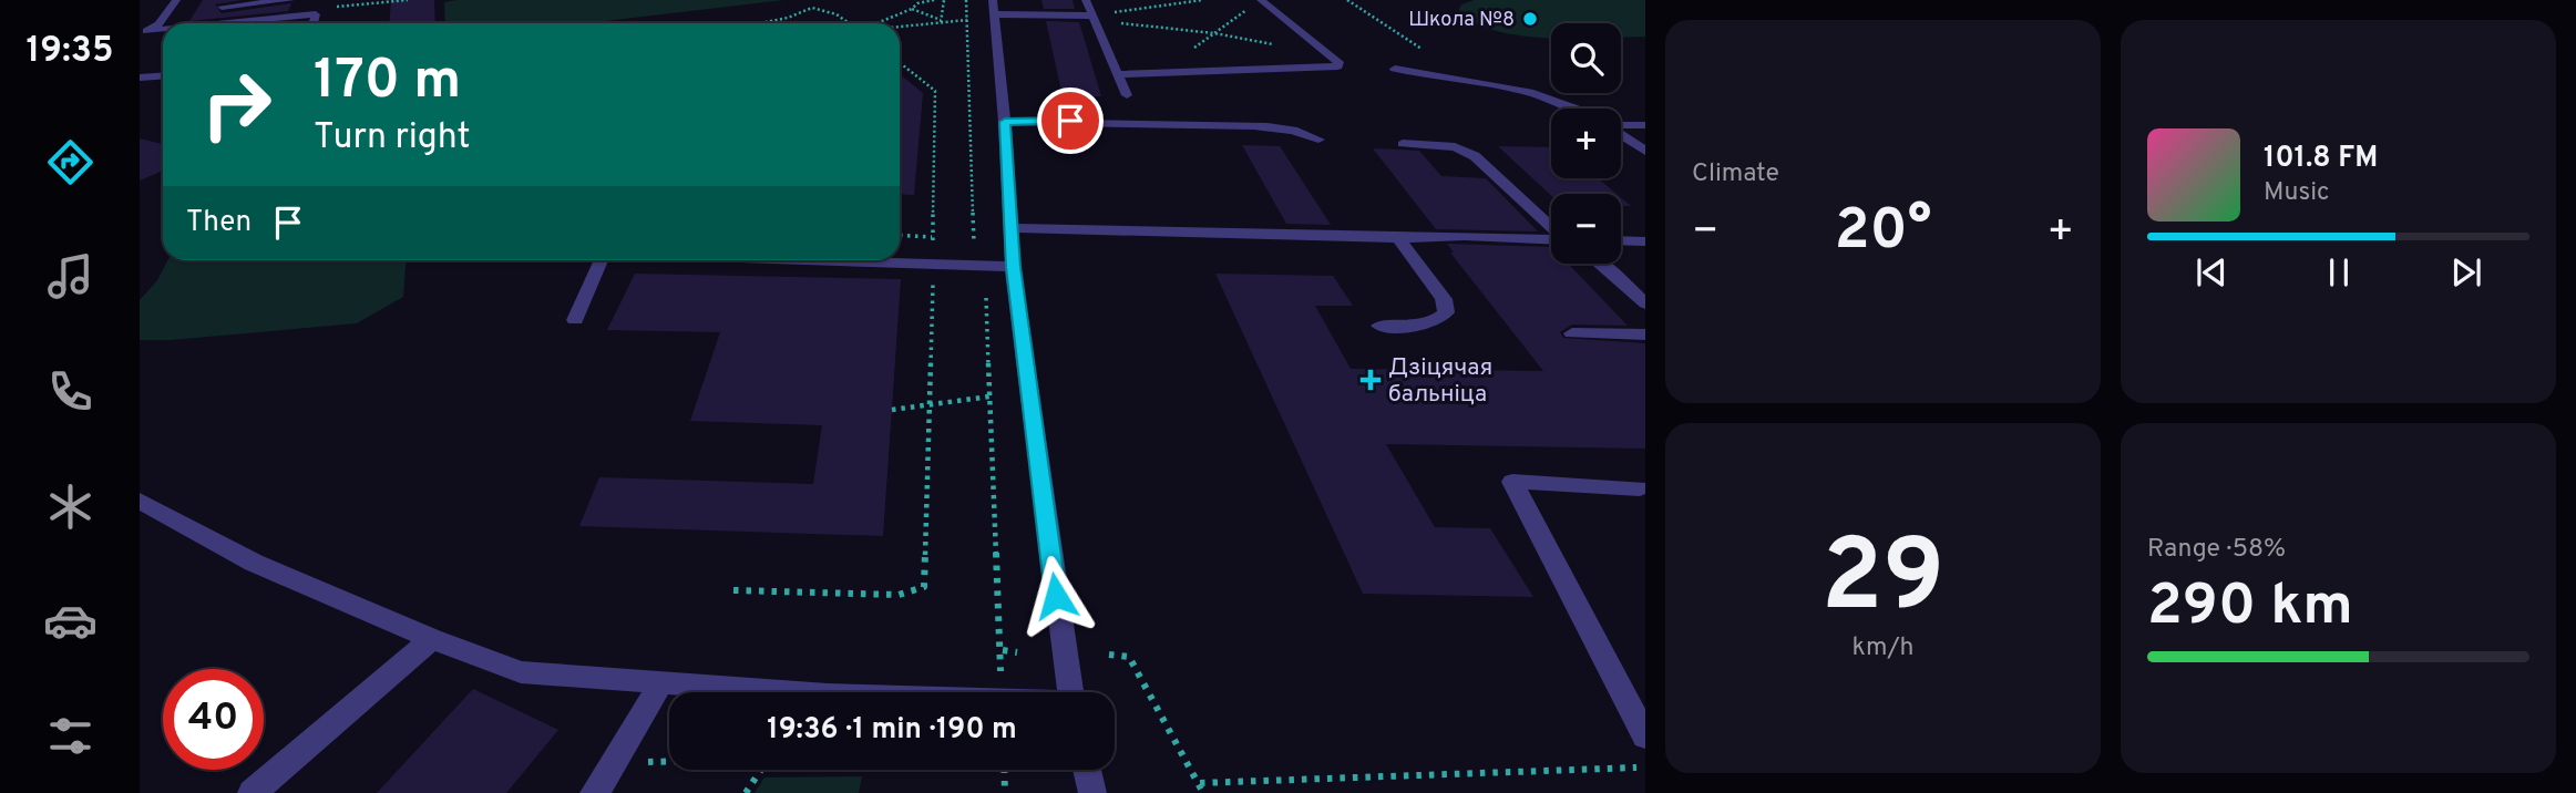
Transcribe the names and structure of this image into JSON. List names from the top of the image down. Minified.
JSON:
{"places":{"other":["Школа №8"],"health":["Дзіцячая бальніца"]},"page":{"tabs":"19:35","tile":["Climate",["29","km/h"],["Range · 58%","290 km"]],"map_buttons":["+","−"],"turn":["170 m","Turn right"],"song":["101.8 FM","Music"],"then":"Then","heat":["−","20°","+"],"limit":"40","trip":"19:36 · 1 min · 190 m"}}
